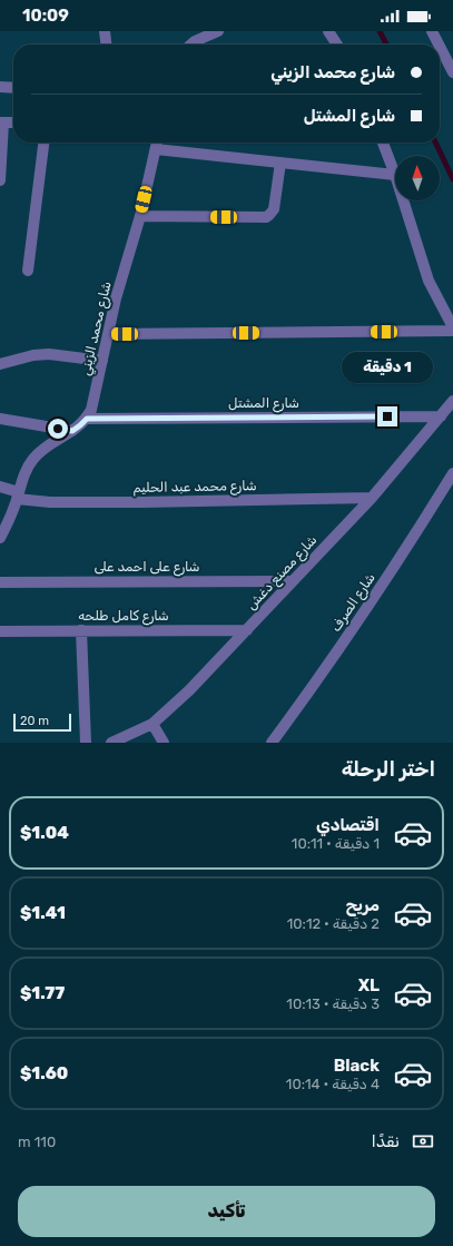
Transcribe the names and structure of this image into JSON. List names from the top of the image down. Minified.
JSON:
{"streets":{"street":["شارع محمد الزيني","شارع المشتل","شارع محمد عبد الحليم","شارع على احمد على","شارع مصنع دغش","شارع الصرف","شارع كامل طلحه"]},"crossings":[["شارع محمد الزيني","شارع المشتل"],["شارع المشتل","شارع مصنع دغش"],["شارع محمد عبد الحليم","شارع مصنع دغش"],["شارع على احمد على","شارع مصنع دغش"],["شارع مصنع دغش","شارع كامل طلحه"]],"scale_bar":"20 m","north":"top","page":{"status":"10:09","banner":["شارع محمد الزيني","شارع المشتل"],"bubble":"1 دقيقة","scale":"20 m","heading":"اختر الرحلة","list":[{"name":"اقتصادي","note":"1 دقيقة · 10:11","value":"$1.04"},{"name":"مريح","note":"2 دقيقة · 10:12","value":"$1.41"},{"name":"XL","note":"3 دقيقة · 10:13","value":"$1.77"},{"name":"Black","note":"4 دقيقة · 10:14","value":"$1.60"}],"pay":["نقدًا","110 m"],"buttons":"تأكيد"}}
